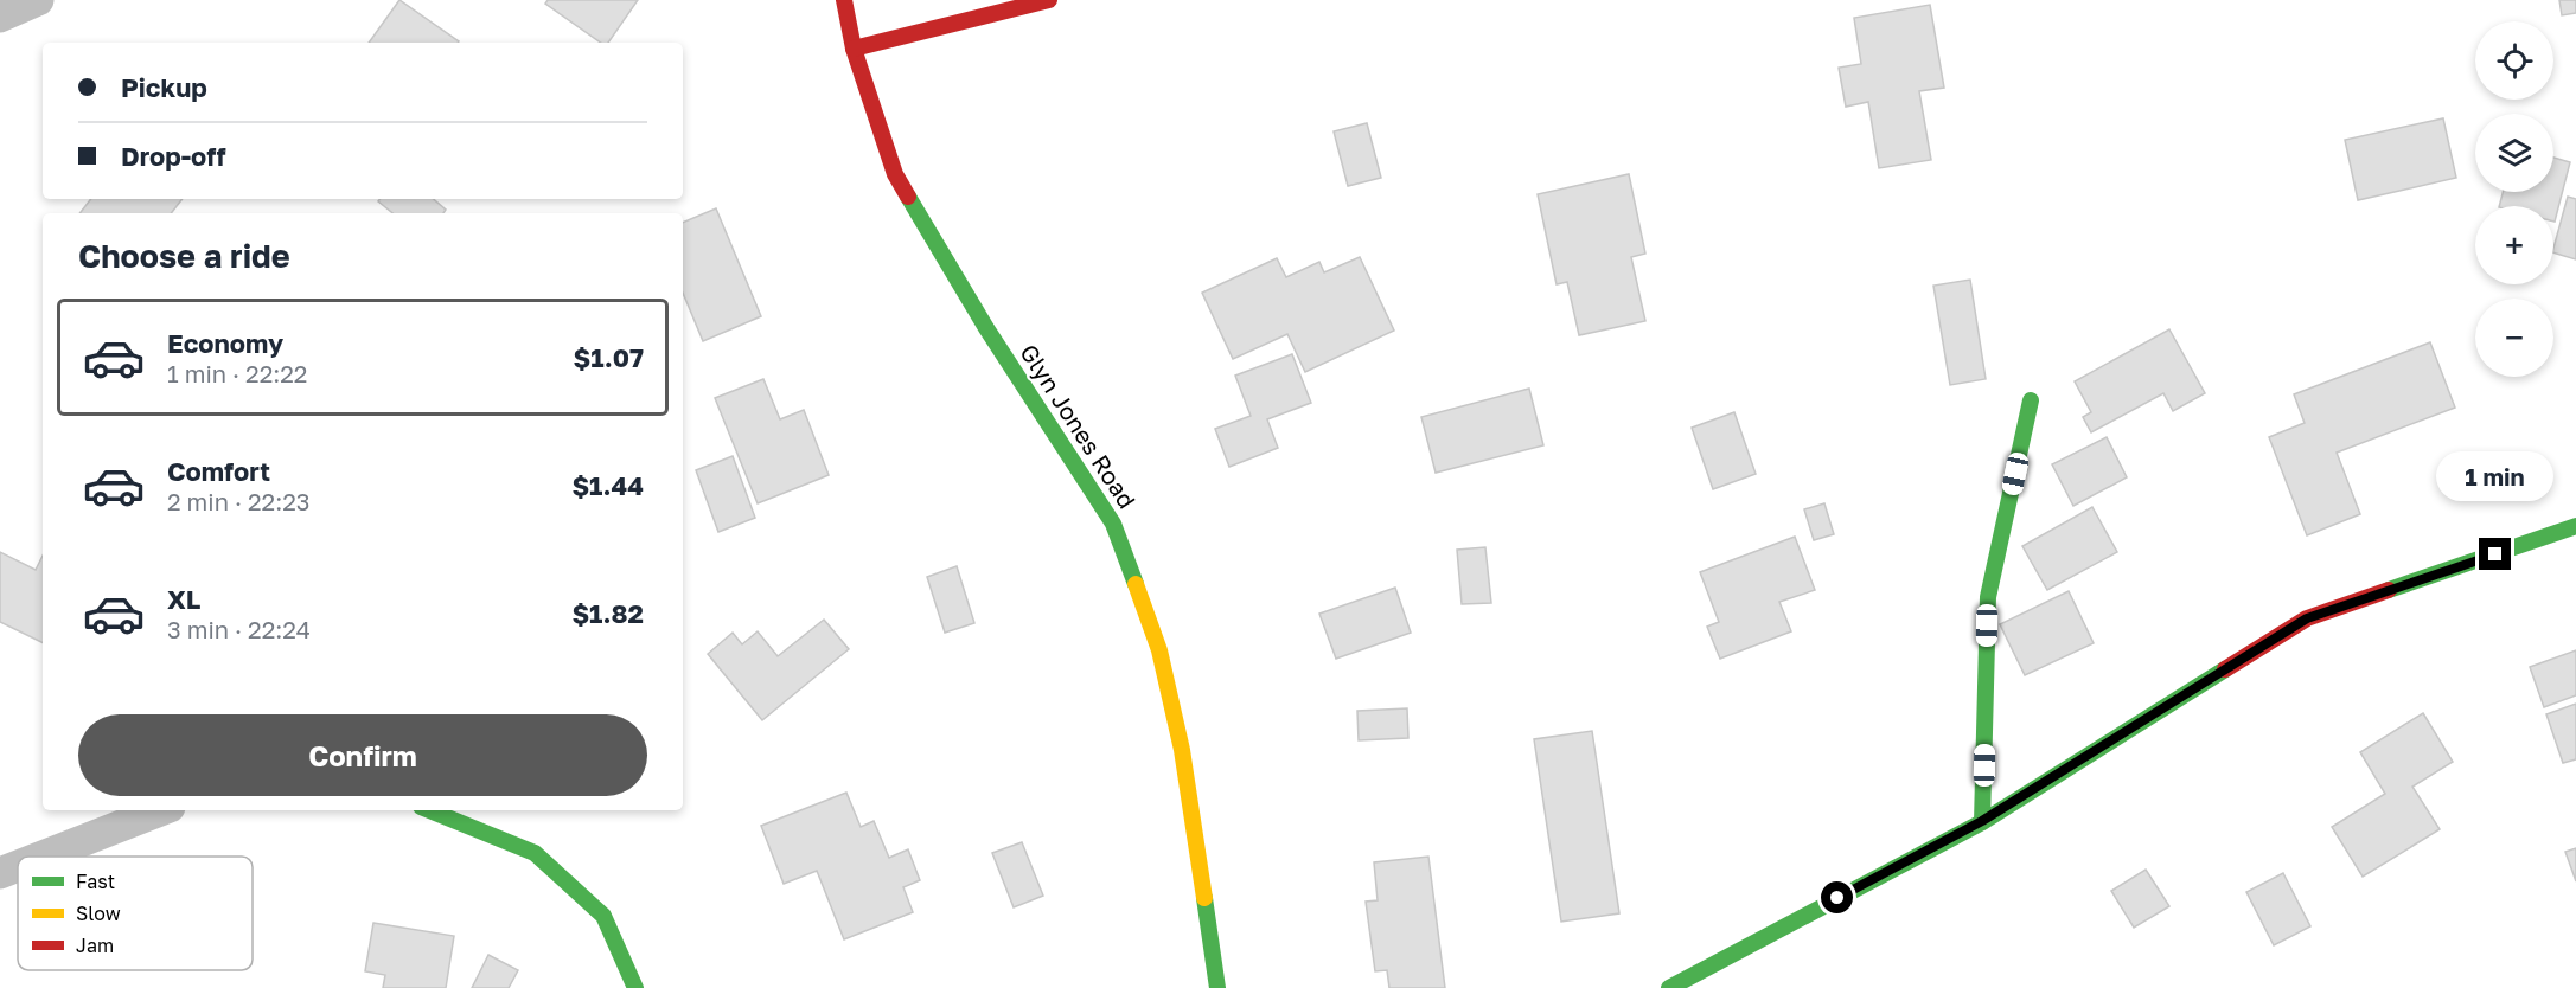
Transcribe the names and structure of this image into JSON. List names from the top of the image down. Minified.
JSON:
{"streets":{"street":["Glyn Jones Road"]},"legend":["Fast","Slow","Jam"],"page":{"map_buttons":["+","−"],"banner":["Pickup","Drop-off"],"heading":"Choose a ride","list":[{"name":"Economy","note":"1 min · 22:22","value":"$1.07"},{"name":"Comfort","note":"2 min · 22:23","value":"$1.44"},{"name":"XL","note":"3 min · 22:24","value":"$1.82"}],"bubble":"1 min","buttons":"Confirm"}}
